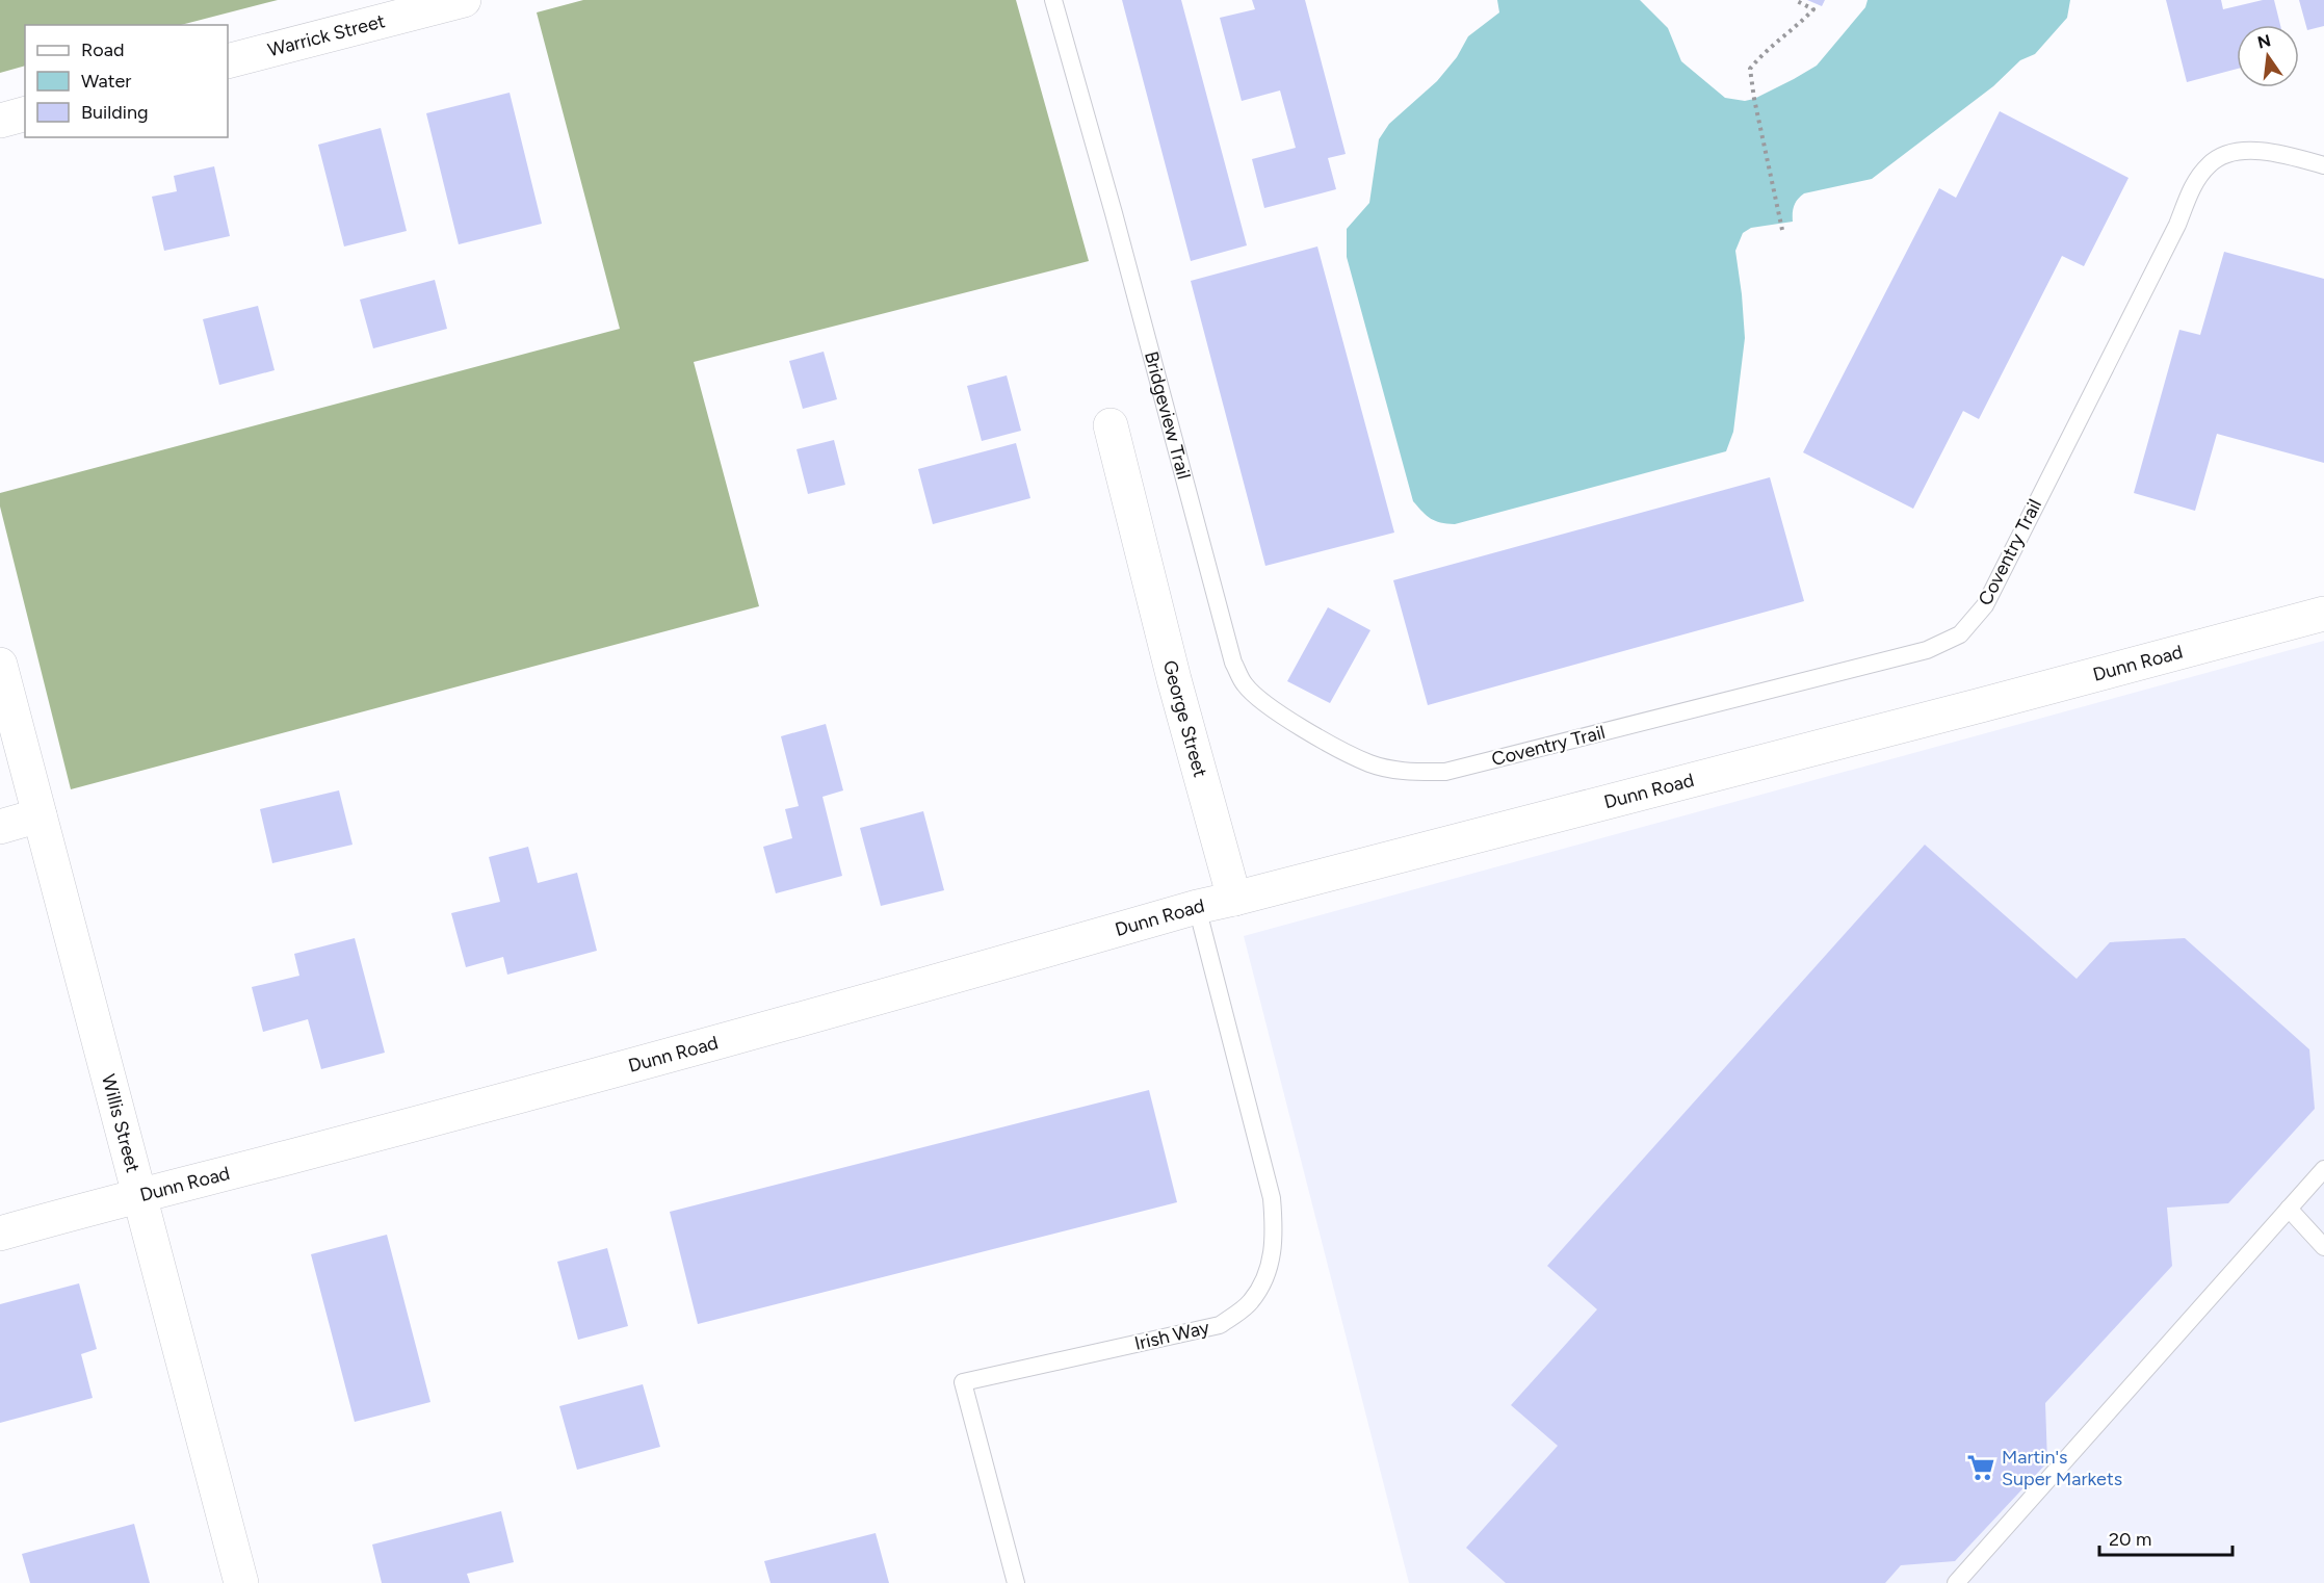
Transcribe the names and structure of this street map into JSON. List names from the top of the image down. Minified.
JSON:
{"streets":{"street":["Warrick Street","Dunn Road","George Street","Willis Street"],"lane":["Bridgeview Trail","Coventry Trail","Irish Way"]},"crossings":[["Bridgeview Trail","Coventry Trail"],["Dunn Road","George Street"],["Dunn Road","Willis Street"],["Dunn Road","Irish Way"]],"places":{"supermarket":["Martin's Super Markets"]},"legend":["Road","Water","Building"],"scale_bar":"20 m","north":"top"}
